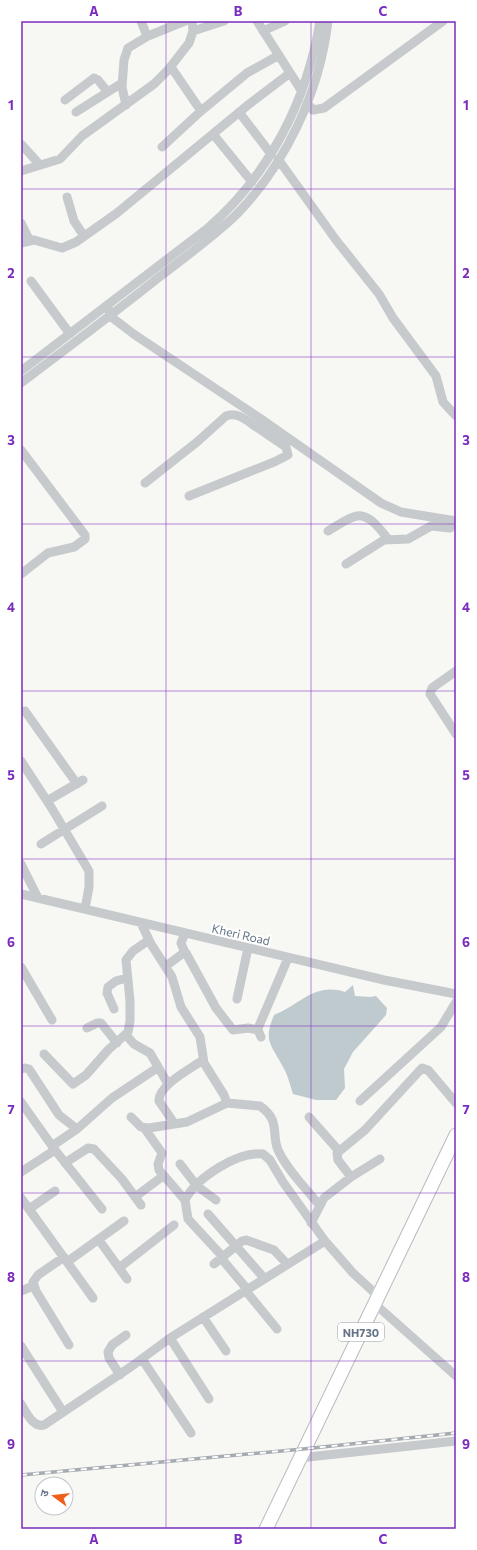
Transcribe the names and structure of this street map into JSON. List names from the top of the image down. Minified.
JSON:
{"streets":{"highway":["NH730"],"street":["Kheri Road"]},"north":"left","grid":{"columns":["A","B","C"],"rows":["1","2","3","4","5","6","7","8","9"]}}
